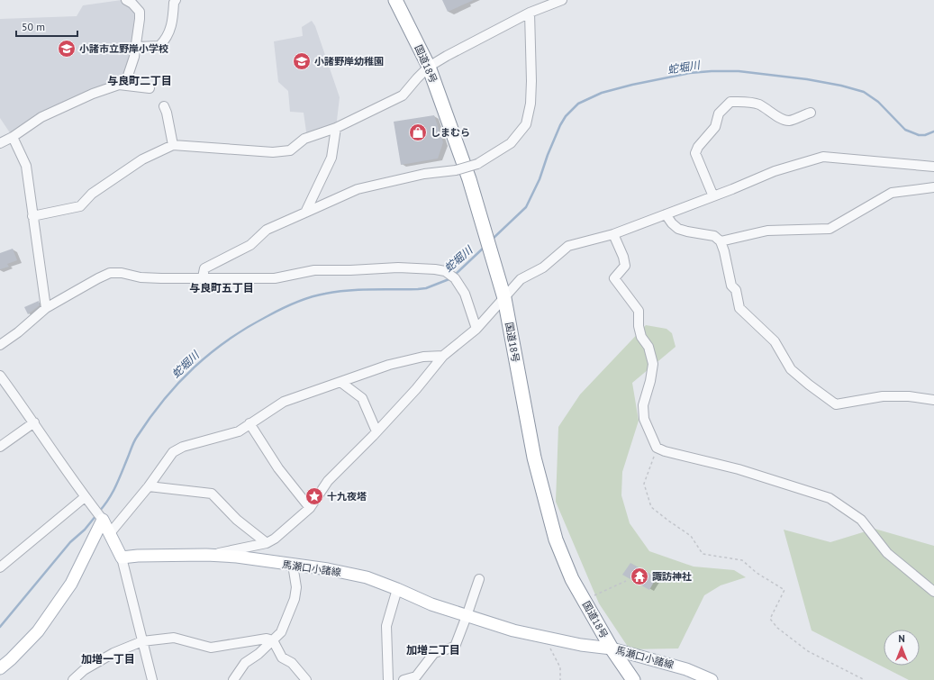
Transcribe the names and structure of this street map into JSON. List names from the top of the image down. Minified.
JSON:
{"streets":{"highway":["国道18号"],"main road":["馬瀬口小諸線"]},"crossings":[["国道18号","馬瀬口小諸線"]],"districts":["与良町二丁目","与良町五丁目","加増二丁目","加増一丁目"],"water":["蛇堀川"],"places":{"school or university":["小諸市立野岸小学校","小諸野岸幼稚園"],"shop":["しまむら"],"place":["十九夜塔"],"temple":["諏訪神社"]},"scale_bar":"50 m","north":"top"}
